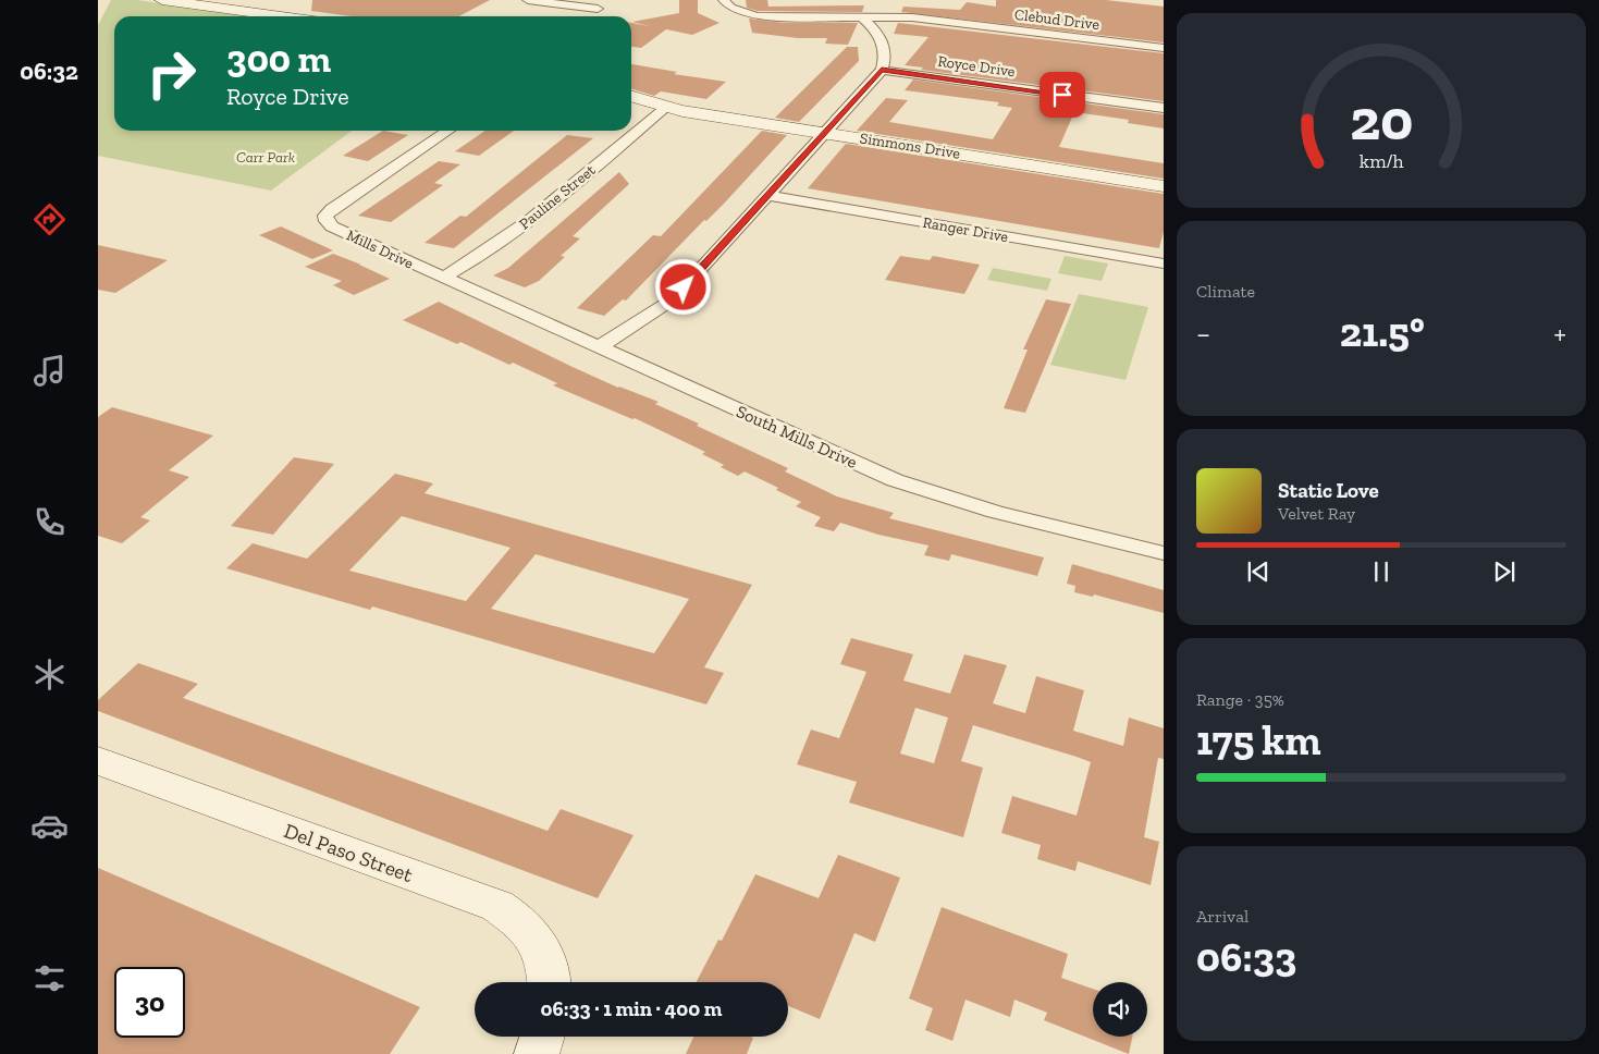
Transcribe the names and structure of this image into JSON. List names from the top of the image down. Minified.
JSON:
{"streets":{"street":["Clebud Drive","Royce Drive","Simmons Drive","Pauline Street","Ranger Drive","Mills Drive","South Mills Drive","Del Paso Street"]},"crossings":[["Simmons Drive","Pauline Street"],["Pauline Street","Mills Drive"],["Pauline Street","South Mills Drive"],["Mills Drive","South Mills Drive"]],"parks":["Carr Park"],"page":{"tabs":"06:32","turn":["300 m","Royce Drive"],"tile":["Climate",["Range · 35%","175 km"],["Arrival","06:33"]],"heat":["−","21.5°","+"],"song":["Static Love","Velvet Ray"],"limit":"30","trip":"06:33 · 1 min · 400 m","gauge":["20","km/h"]}}
